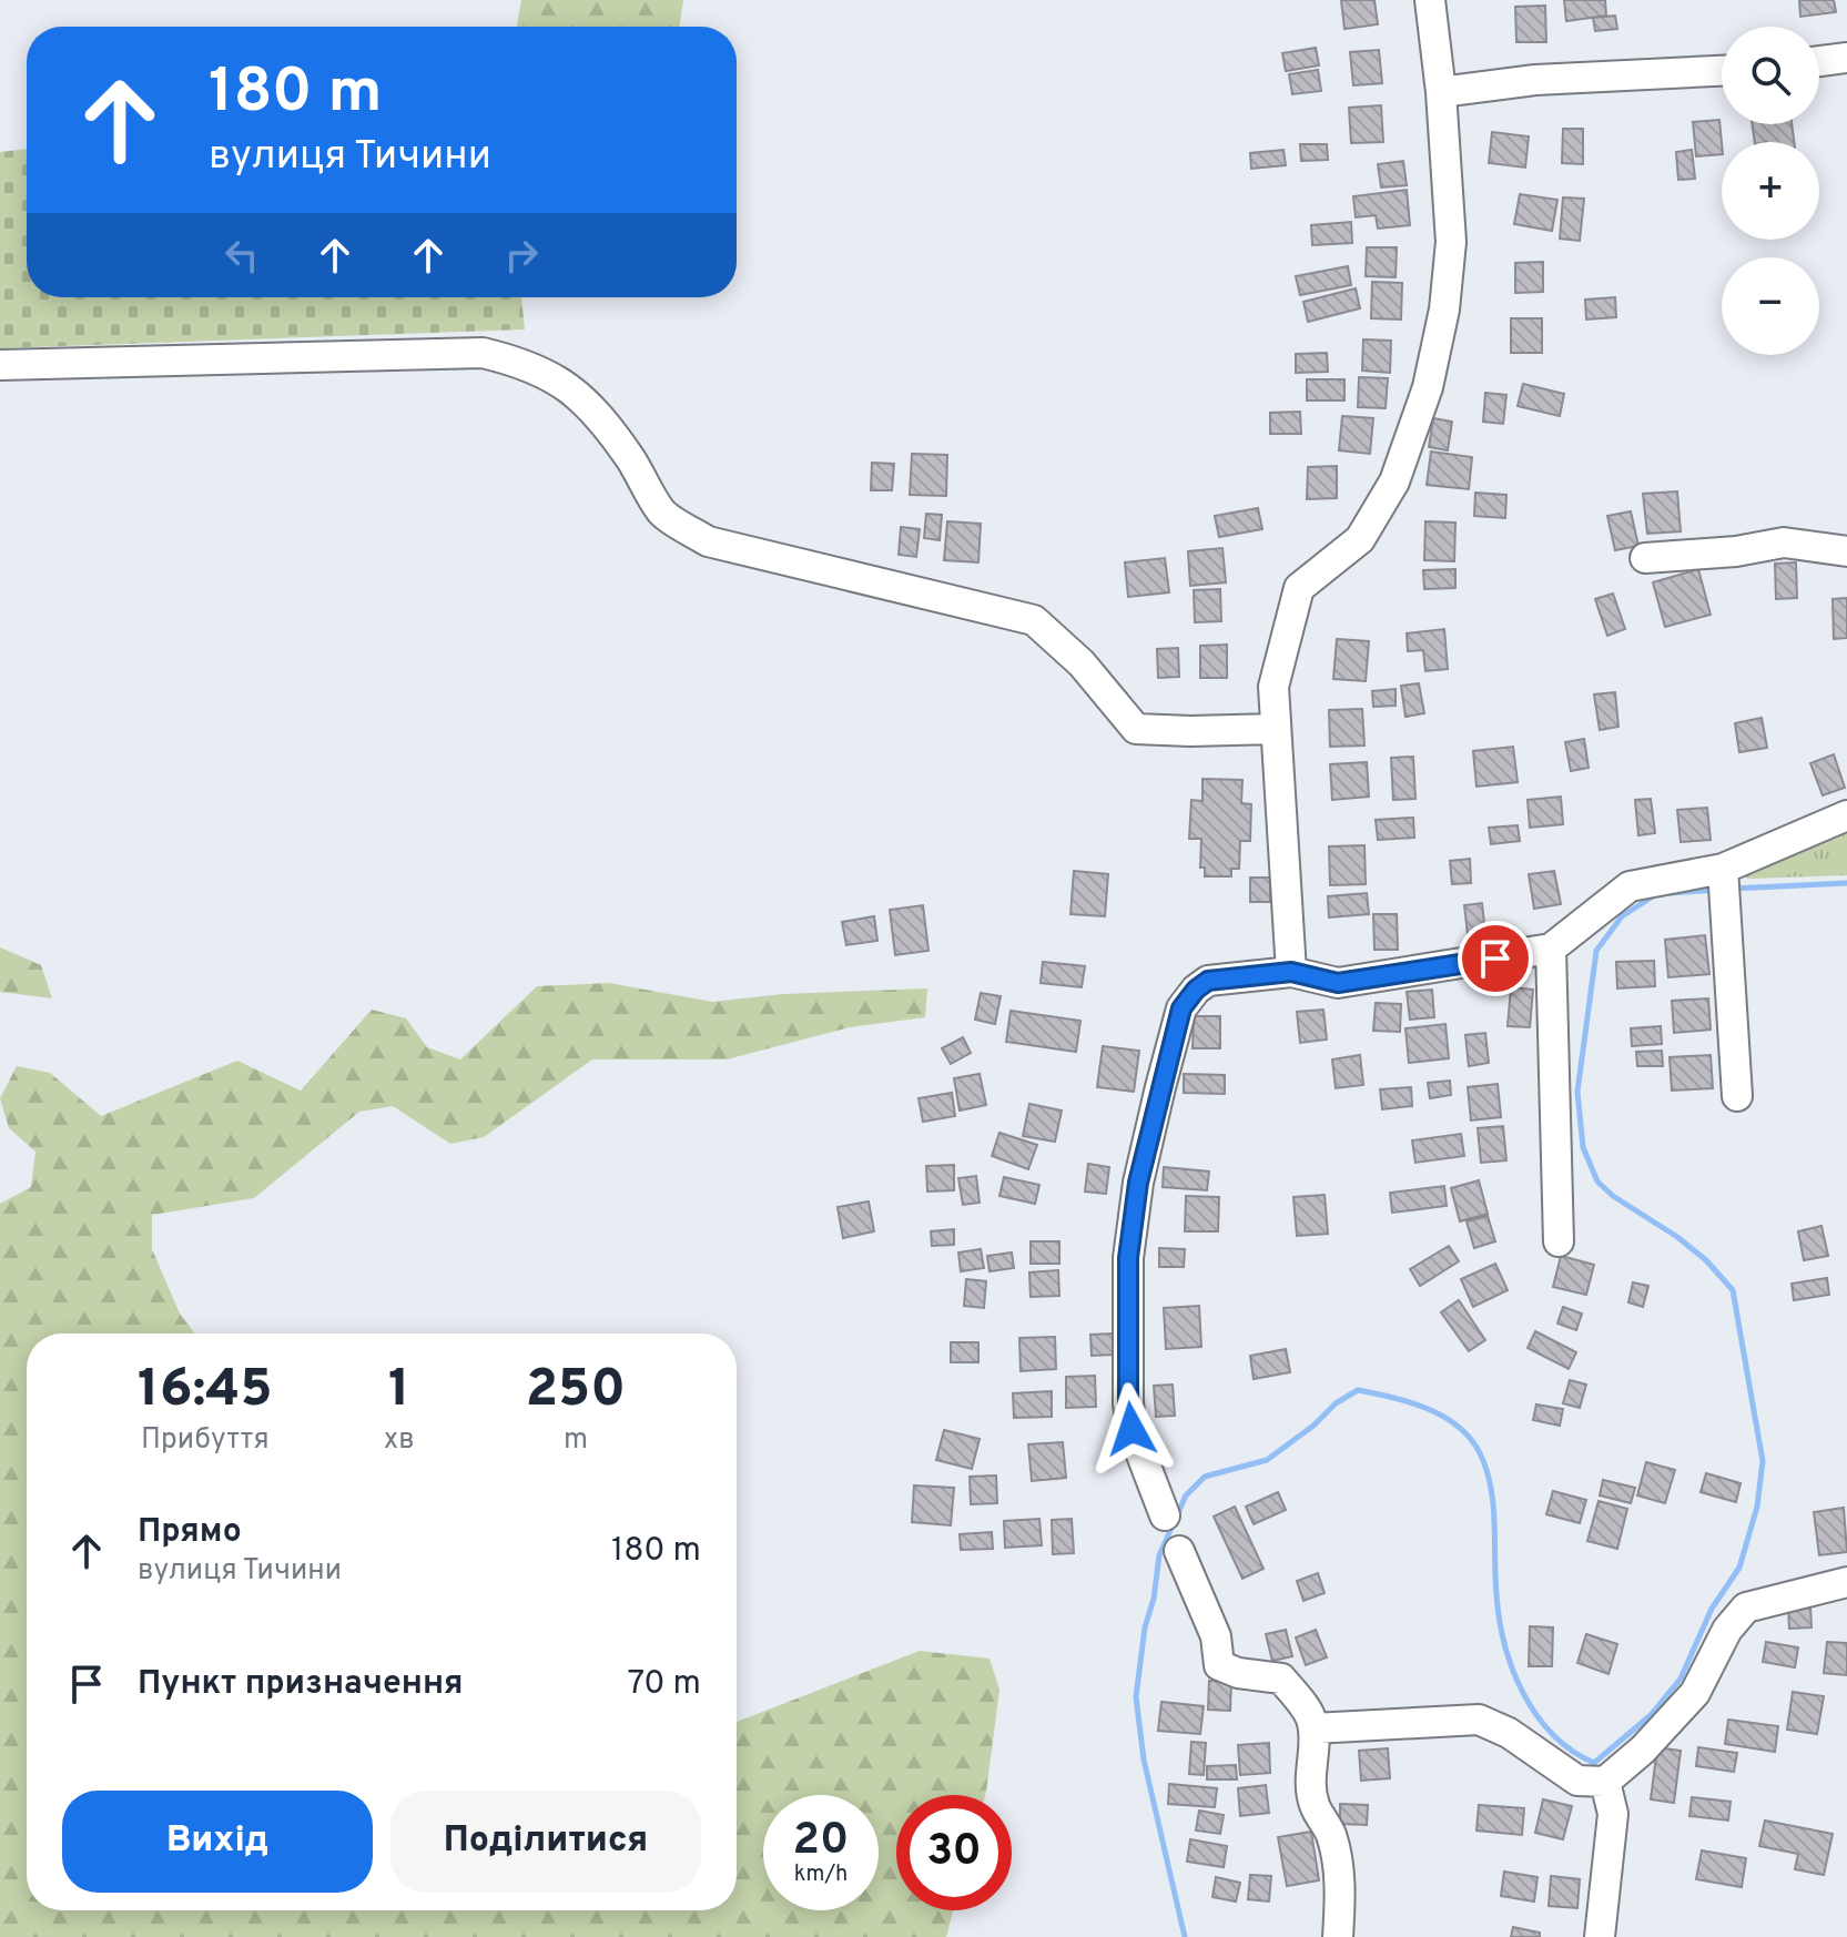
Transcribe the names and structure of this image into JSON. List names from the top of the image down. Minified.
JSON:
{"page":{"map_buttons":["+","−"],"turn":["180 m","вулиця Тичини"],"eta":["16:45","Прибуття","1","хв","250","m"],"list":[{"name":"Прямо","note":"вулиця Тичини","value":"180 m"},{"name":"Пункт призначення","value":"70 m"}],"buttons":["Вихід","Поділитися"],"speed":"20 km/h","limit":"30"}}
